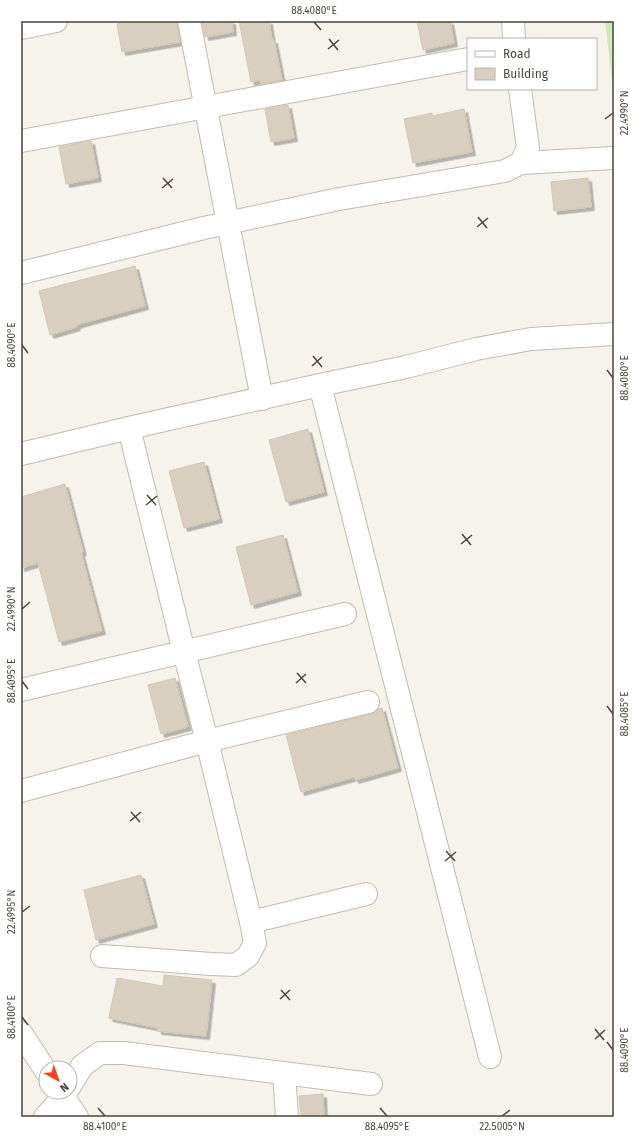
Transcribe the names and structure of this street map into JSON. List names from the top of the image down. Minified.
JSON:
{"legend":["Road","Building"],"north":"bottom right","coordinates":["88.4080°E","22.4990°N","88.4090°E","88.4095°E","88.4085°E","22.4995°N","88.4100°E","22.5005°N"]}
